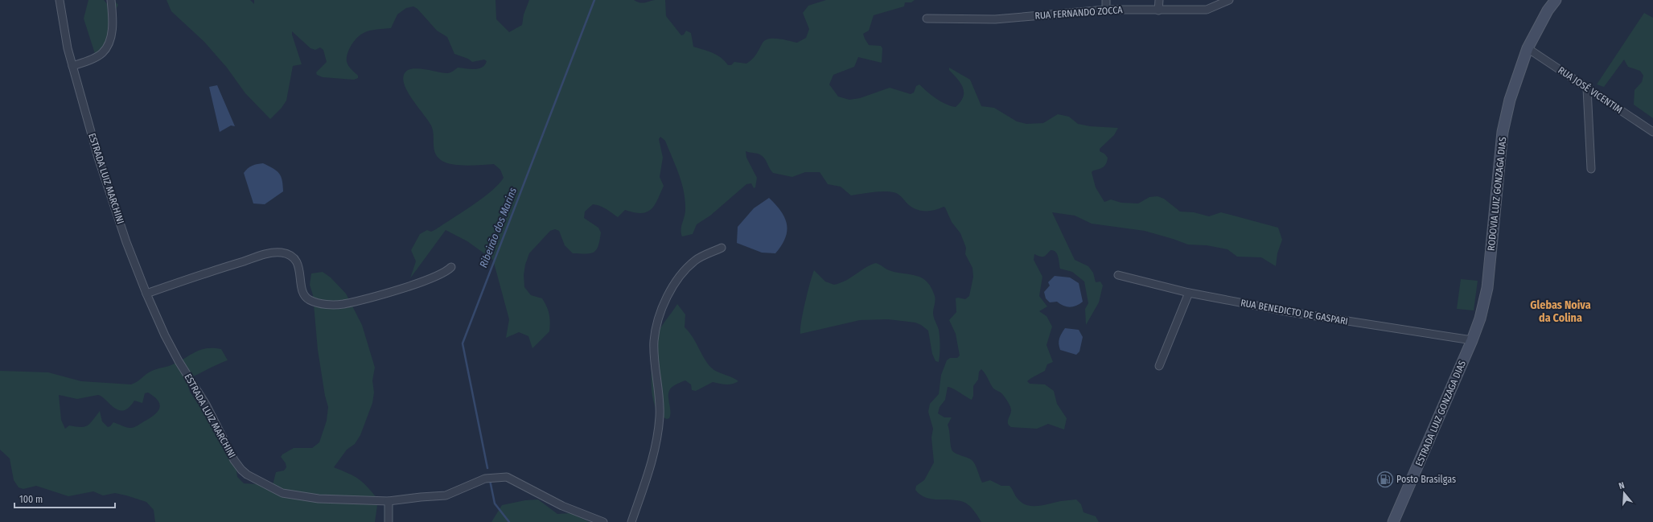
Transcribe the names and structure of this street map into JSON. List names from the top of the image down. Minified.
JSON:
{"streets":{"main road":["RODOVIA LUIZ GONZAGA DIAS","ESTRADA LUIZ GONZAGA DIAS"],"street":["RUA FERNANDO ZOCCA","RUA JOSÉ VICENTIM","ESTRADA LUIZ MARCHINI","RUA BENEDICTO DE GASPARI"]},"crossings":[["RUA JOSÉ VICENTIM","RODOVIA LUIZ GONZAGA DIAS"],["RODOVIA LUIZ GONZAGA DIAS","RUA BENEDICTO DE GASPARI"],["RODOVIA LUIZ GONZAGA DIAS","ESTRADA LUIZ GONZAGA DIAS"],["RUA BENEDICTO DE GASPARI","ESTRADA LUIZ GONZAGA DIAS"]],"districts":["Glebas Noiva da Colina"],"water":["Ribeirão dos Marins"],"places":{"fuel station":["Posto Brasilgas"]},"scale_bar":"100 m","north":"top"}
